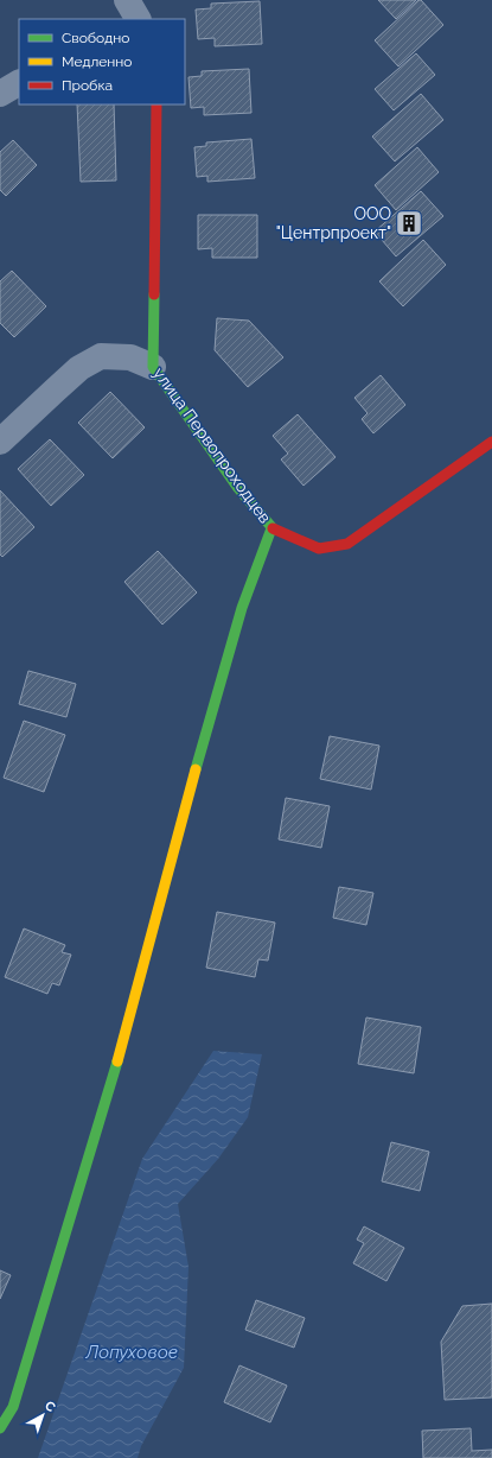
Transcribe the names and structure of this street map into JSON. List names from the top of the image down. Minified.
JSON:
{"streets":{"street":["улица Первопроходцев"]},"water":["Лопуховое"],"places":{"building":["ООО \"Центрпроект\""]},"legend":["Свободно","Медленно","Пробка"],"north":"top right"}
